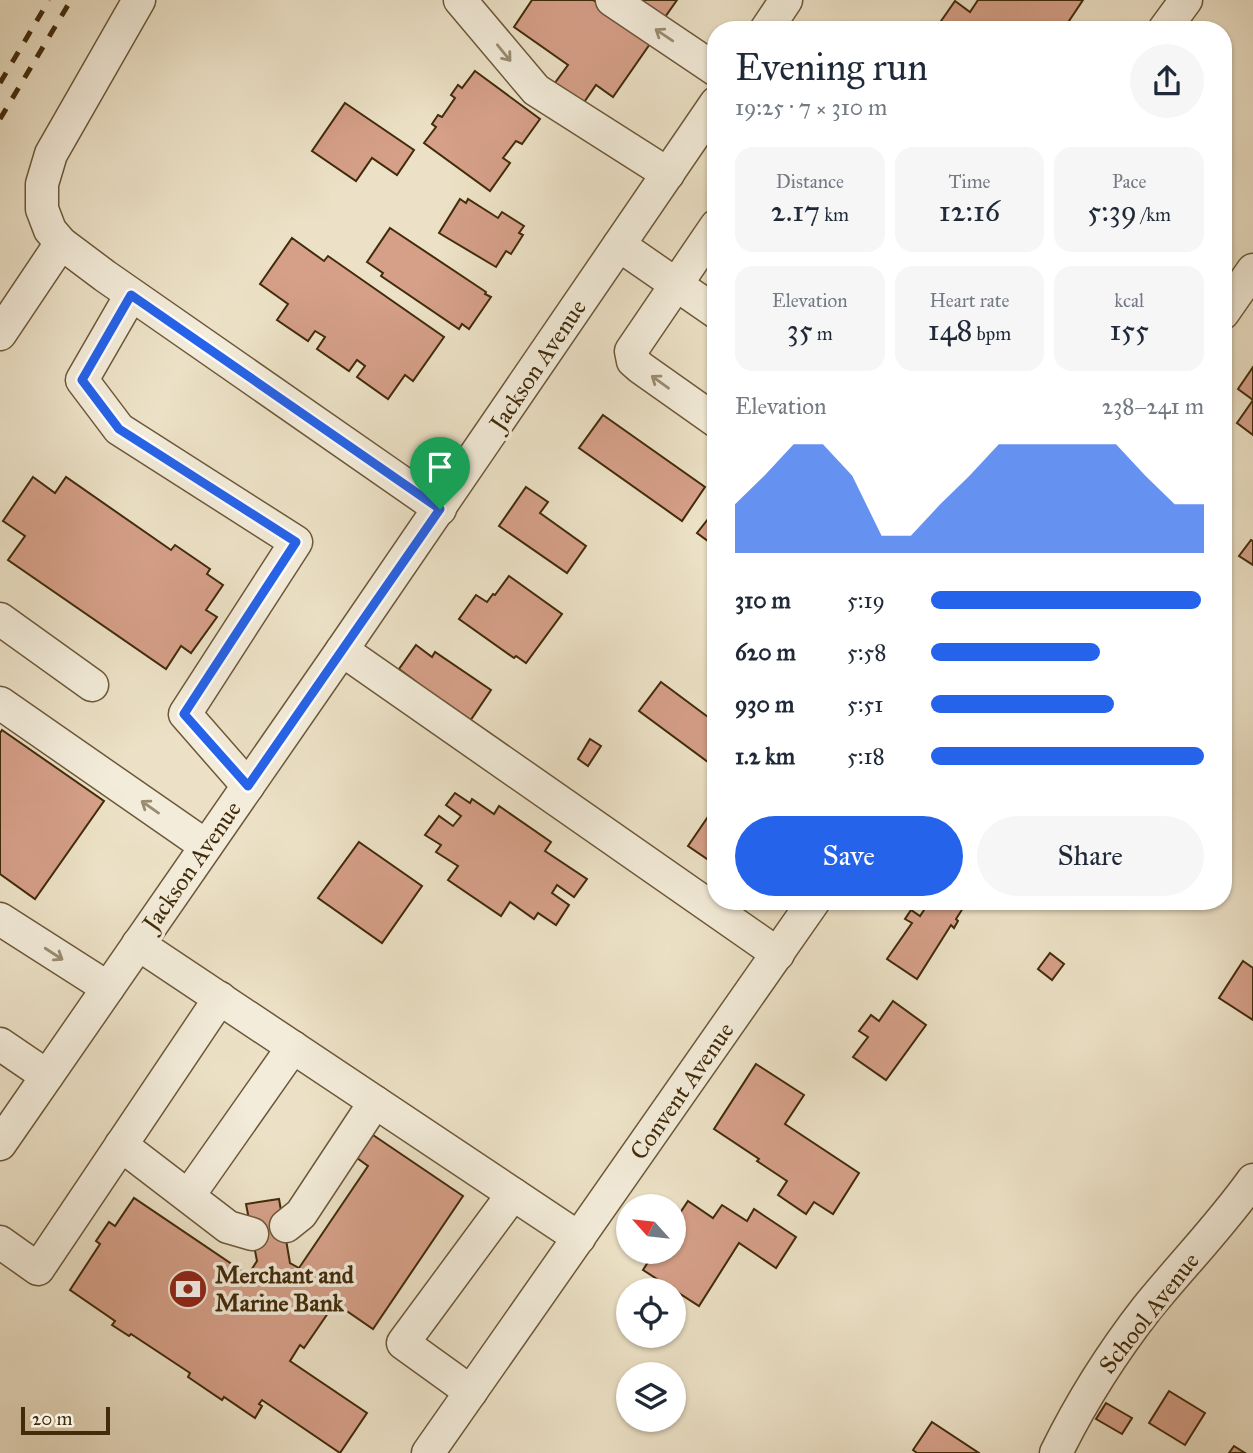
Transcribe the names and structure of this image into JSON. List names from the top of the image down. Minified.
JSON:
{"streets":{"street":["Jackson Avenue","Convent Avenue","School Avenue"]},"places":{"bank":["Merchant and Marine Bank"]},"scale_bar":"20 m","north":"top left","page":{"heading":["Evening run","19:25 · 7 × 310 m"],"stats":[["Distance","2.17 km"],["Time","12:16"],["Pace","5:39 /km"],["Elevation","35 m"],["Heart rate","148 bpm"],["kcal","155"]],"chart":["Elevation","238–241 m"],"list":[{"name":"310 m","note":"5:19"},{"name":"620 m","note":"5:58"},{"name":"930 m","note":"5:51"},{"name":"1.2 km","note":"5:18"}],"buttons":["Save","Share"],"scale":"20 m"}}
